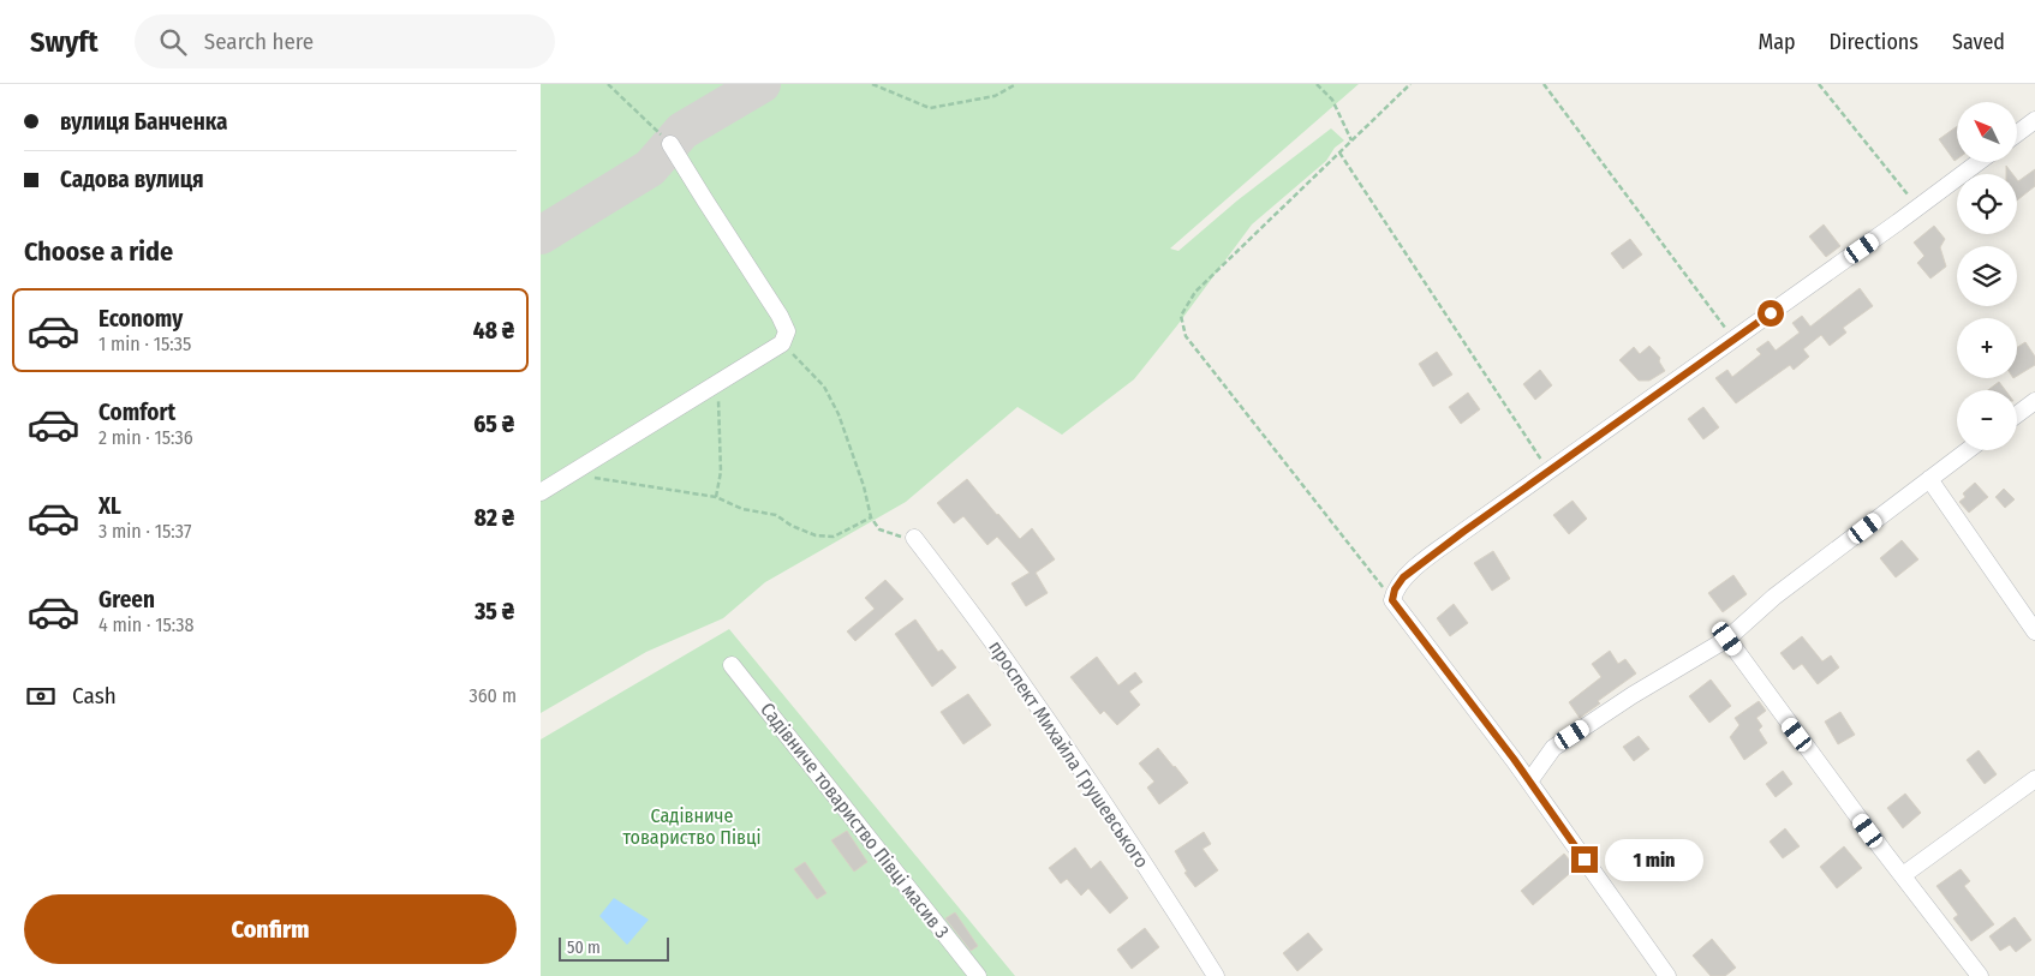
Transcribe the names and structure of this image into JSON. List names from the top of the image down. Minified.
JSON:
{"streets":{"street":["проспект Михайла Грушевського","Садівниче товариство Півці масив 3"]},"parks":["Садівниче товариство Півці"],"scale_bar":"50 m","north":"top left","page":{"header":"Swyft","search":"Search here","nav":["Map","Directions","Saved"],"banner":["вулиця Банченка","Садова вулиця"],"map_buttons":["+","−"],"heading":"Choose a ride","list":[{"name":"Economy","note":"1 min · 15:35","value":"48 ₴"},{"name":"Comfort","note":"2 min · 15:36","value":"65 ₴"},{"name":"XL","note":"3 min · 15:37","value":"82 ₴"},{"name":"Green","note":"4 min · 15:38","value":"35 ₴"}],"pay":["Cash","360 m"],"bubble":"1 min","buttons":"Confirm","scale":"50 m"}}
